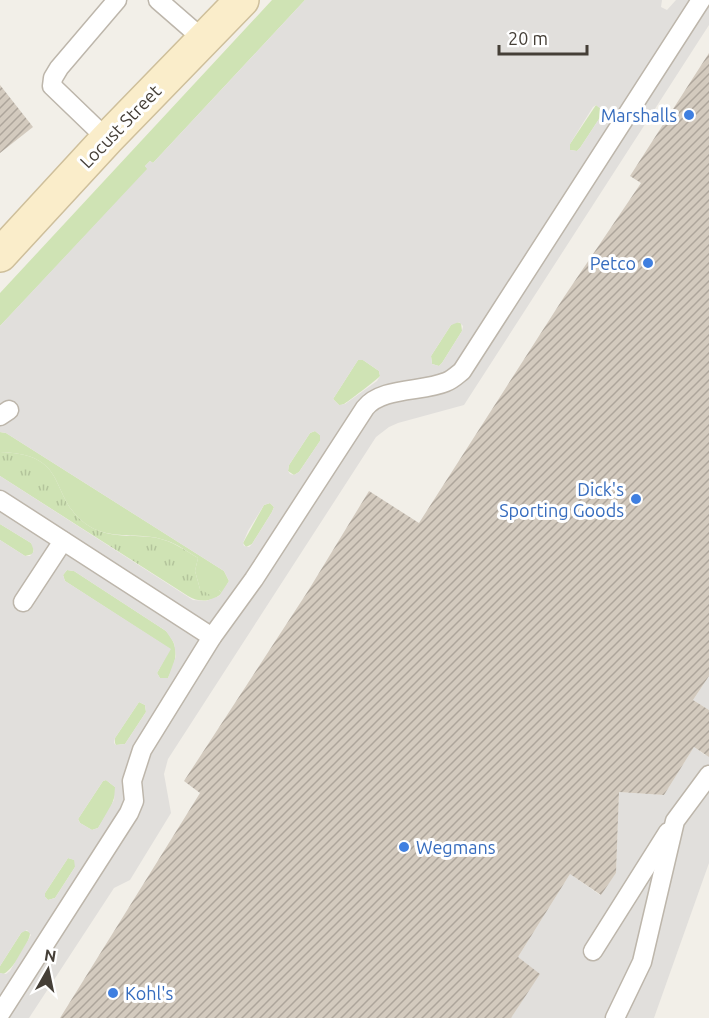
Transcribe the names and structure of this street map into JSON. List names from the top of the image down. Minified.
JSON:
{"streets":{"street":["Locust Street"]},"places":["Marshalls","Petco","Dick's Sporting Goods","Wegmans","Kohl's"],"scale_bar":"20 m","north":"top"}
